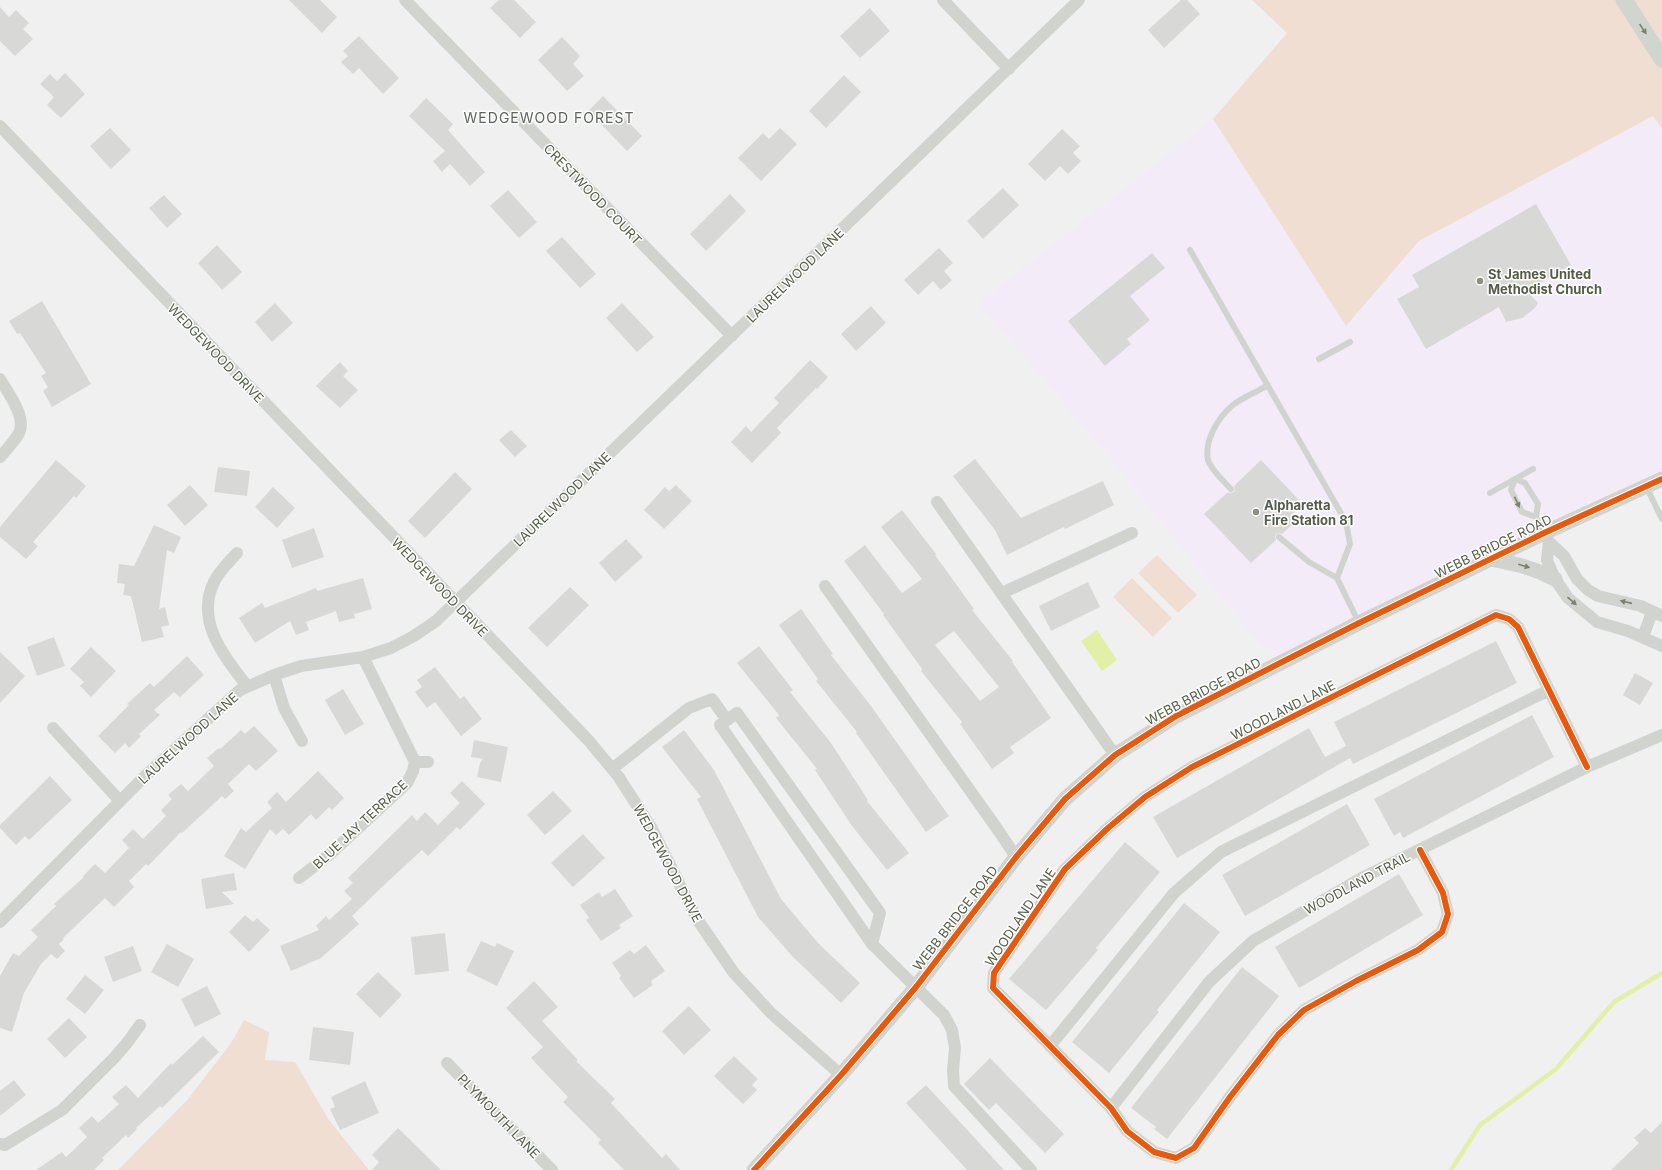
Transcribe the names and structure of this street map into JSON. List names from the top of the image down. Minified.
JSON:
{"streets":{"street":["CRESTWOOD COURT","LAURELWOOD LANE","WEDGEWOOD DRIVE","WEBB BRIDGE ROAD","WOODLAND LANE","BLUE JAY TERRACE","WOODLAND TRAIL","PLYMOUTH LANE"]},"crossings":[["CRESTWOOD COURT","LAURELWOOD LANE"],["LAURELWOOD LANE","WEDGEWOOD DRIVE"],["WEDGEWOOD DRIVE","WEBB BRIDGE ROAD"],["WOODLAND LANE","WOODLAND TRAIL"]],"districts":["WEDGEWOOD FOREST"],"places":["St James United Methodist Church","Alpharetta Fire Station 81"]}
